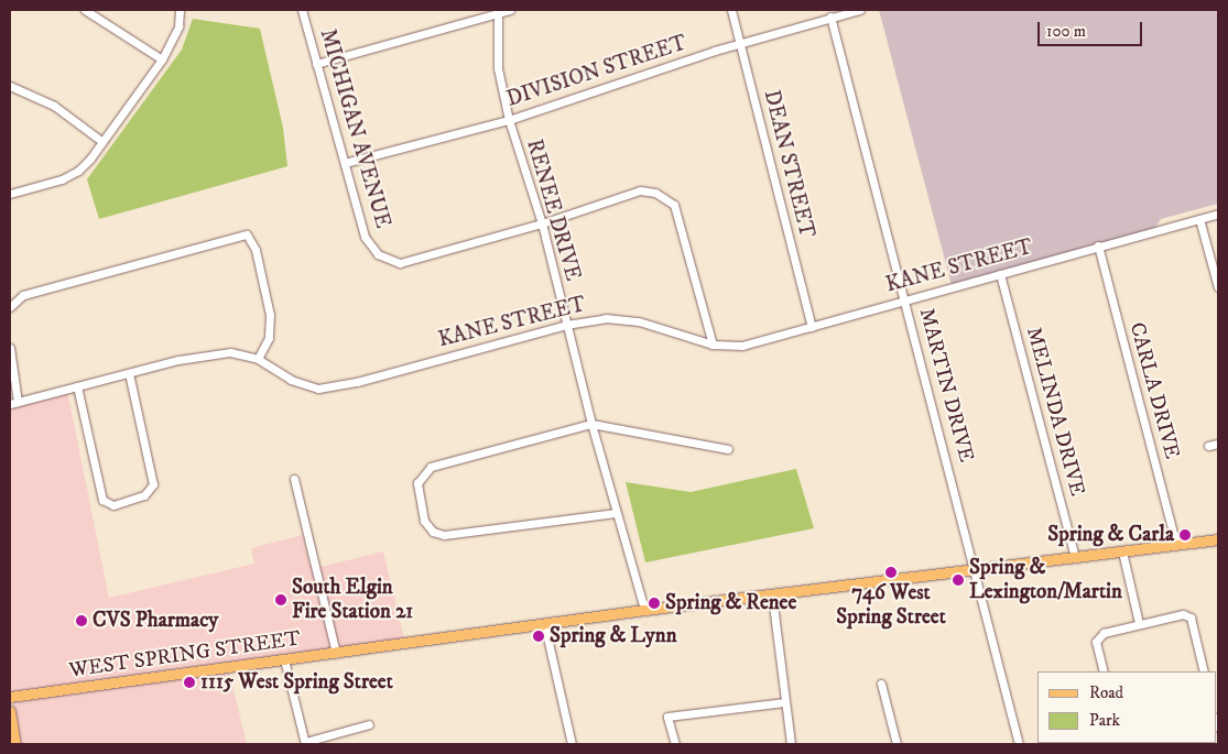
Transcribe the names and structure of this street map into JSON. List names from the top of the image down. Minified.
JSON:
{"streets":{"main road":["WEST SPRING STREET"],"street":["DIVISION STREET","MICHIGAN AVENUE","DEAN STREET","RENEE DRIVE","KANE STREET","MARTIN DRIVE","CARLA DRIVE","MELINDA DRIVE"]},"crossings":[["DIVISION STREET","MICHIGAN AVENUE"],["DIVISION STREET","DEAN STREET"],["DIVISION STREET","RENEE DRIVE"],["DIVISION STREET","MARTIN DRIVE"],["MICHIGAN AVENUE","RENEE DRIVE"],["DEAN STREET","KANE STREET"],["RENEE DRIVE","KANE STREET"],["RENEE DRIVE","WEST SPRING STREET"],["KANE STREET","MARTIN DRIVE"],["KANE STREET","CARLA DRIVE"],["KANE STREET","MELINDA DRIVE"],["MARTIN DRIVE","WEST SPRING STREET"],["CARLA DRIVE","WEST SPRING STREET"],["MELINDA DRIVE","WEST SPRING STREET"]],"places":["Spring & Carla","746 West Spring Street","Spring & Lexington/Martin","South Elgin Fire Station 21","Spring & Renee","CVS Pharmacy","Spring & Lynn","1115 West Spring Street"],"legend":["Road","Park"],"scale_bar":"100 m"}
